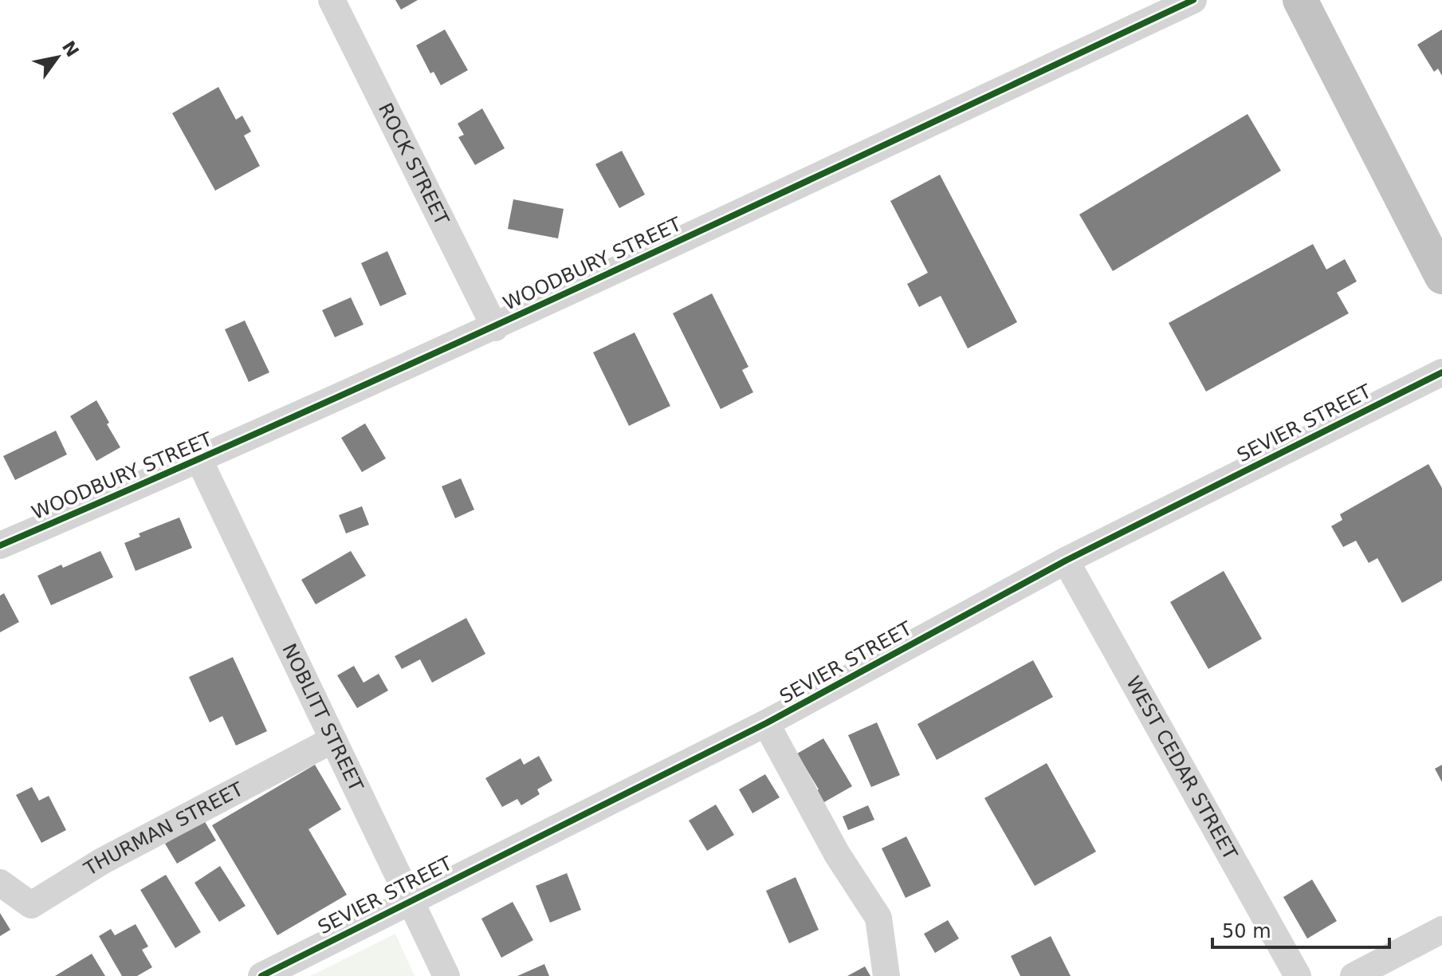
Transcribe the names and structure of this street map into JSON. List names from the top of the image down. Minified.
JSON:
{"streets":{"street":["ROCK STREET","WOODBURY STREET","SEVIER STREET","NOBLITT STREET","WEST CEDAR STREET","THURMAN STREET"]},"crossings":[["ROCK STREET","WOODBURY STREET"],["WOODBURY STREET","NOBLITT STREET"],["SEVIER STREET","NOBLITT STREET"],["SEVIER STREET","WEST CEDAR STREET"],["NOBLITT STREET","THURMAN STREET"]],"scale_bar":"50 m","north":"top right"}
